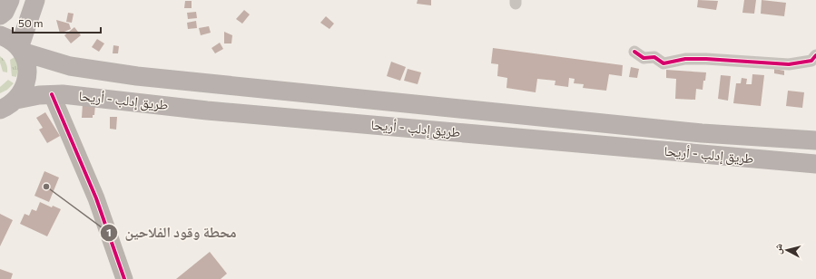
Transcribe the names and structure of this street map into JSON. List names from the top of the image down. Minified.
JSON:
{"streets":{"main road":["طريق إدلب - أريحا"]},"places":["محطة وقود الفلاحين"],"scale_bar":"50 m","north":"left"}
